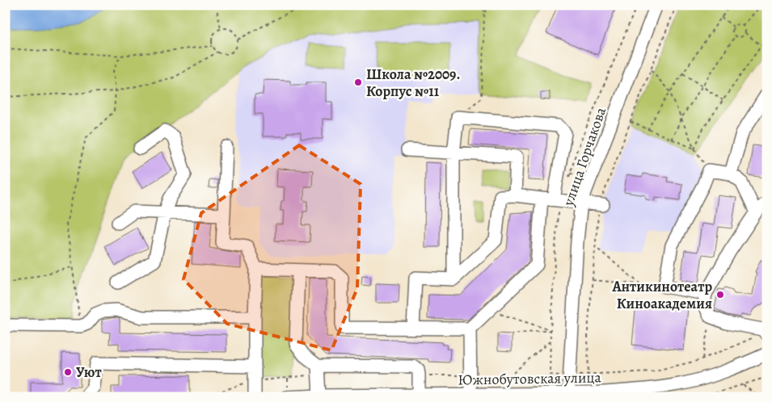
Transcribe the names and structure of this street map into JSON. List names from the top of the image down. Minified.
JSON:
{"streets":{"street":["улица Горчакова","Южнобутовская улица"]},"crossings":[["улица Горчакова","Южнобутовская улица"]],"places":["Школа №2009. Корпус №11","Антикинотеатр Киноакадемия","Уют"]}
